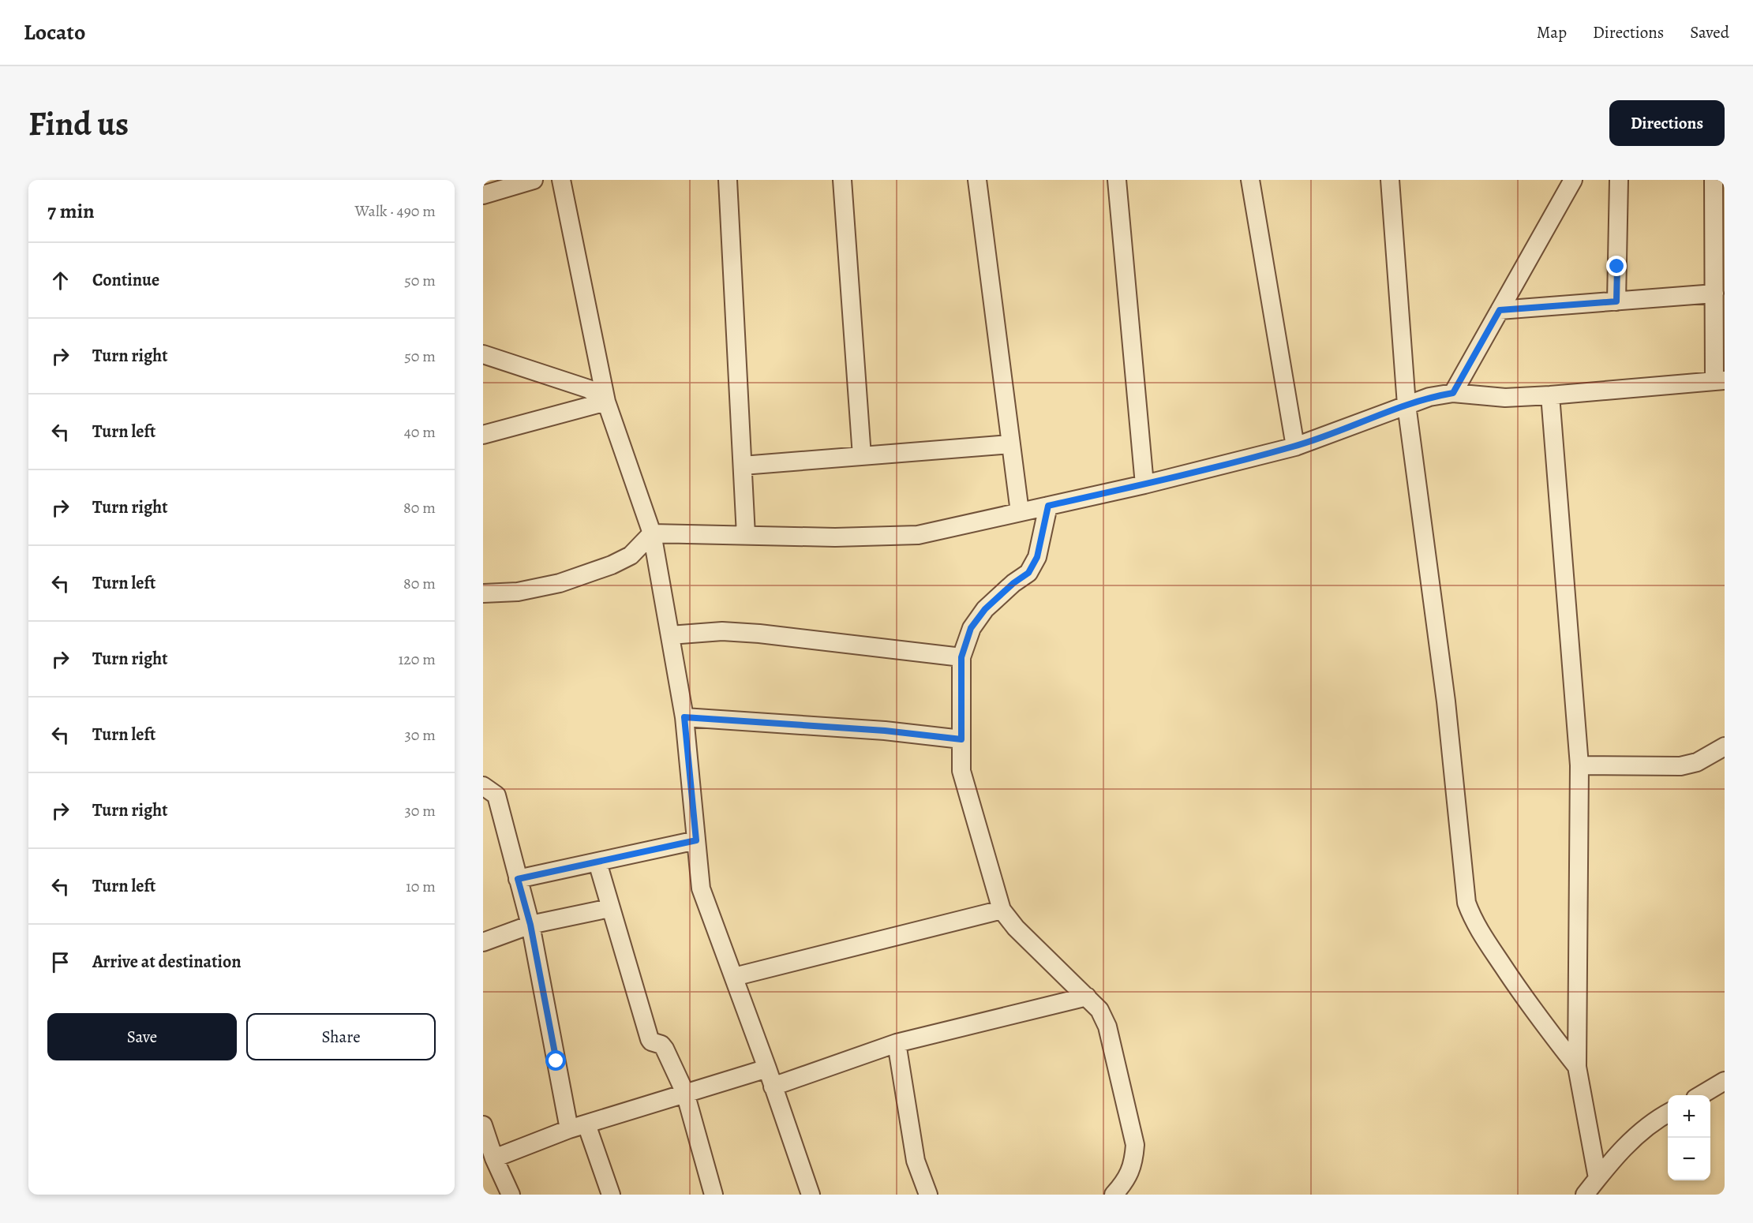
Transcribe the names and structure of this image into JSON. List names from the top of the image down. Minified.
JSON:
{"page":{"header":"Locato","nav":["Map","Directions","Saved"],"buttons":["Directions",["Save","Share"]],"title":"Find us","heading":["7 min","Walk · 490 m"],"list":[["Continue","50 m"],["Turn right","50 m"],["Turn left","40 m"],["Turn right","80 m"],["Turn left","80 m"],["Turn right","120 m"],["Turn left","30 m"],["Turn right","30 m"],["Turn left","10 m"],"Arrive at destination"],"map_buttons":["+","−"]}}
